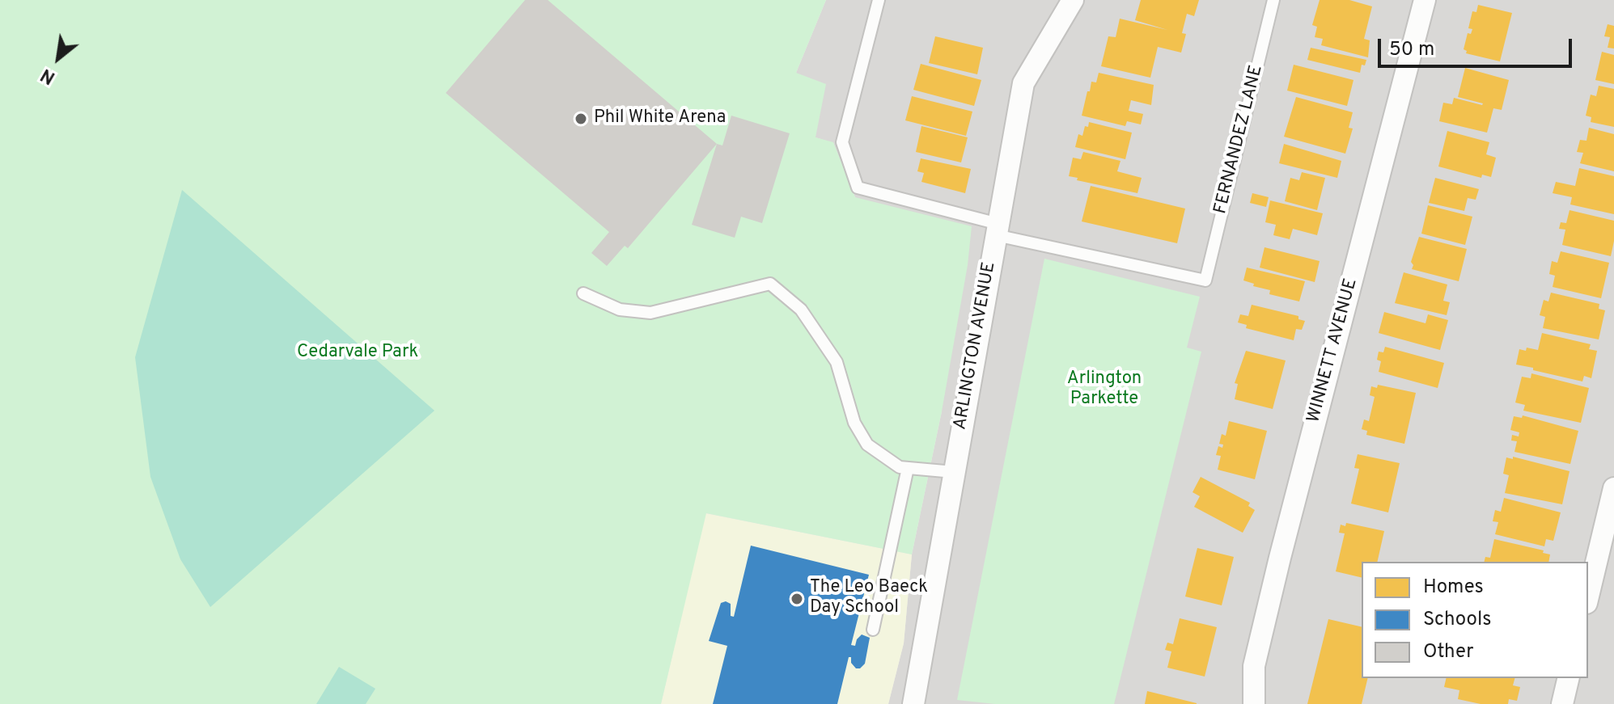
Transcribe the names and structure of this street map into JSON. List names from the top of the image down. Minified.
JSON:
{"streets":{"street":["ARLINGTON AVENUE","WINNETT AVENUE"],"lane":["FERNANDEZ LANE"]},"crossings":[["FERNANDEZ LANE","ARLINGTON AVENUE"]],"parks":["Cedarvale Park","Arlington Parkette"],"places":["Phil White Arena","The Leo Baeck Day School"],"legend":["Homes","Schools","Other"],"scale_bar":"50 m","north":"bottom left"}
